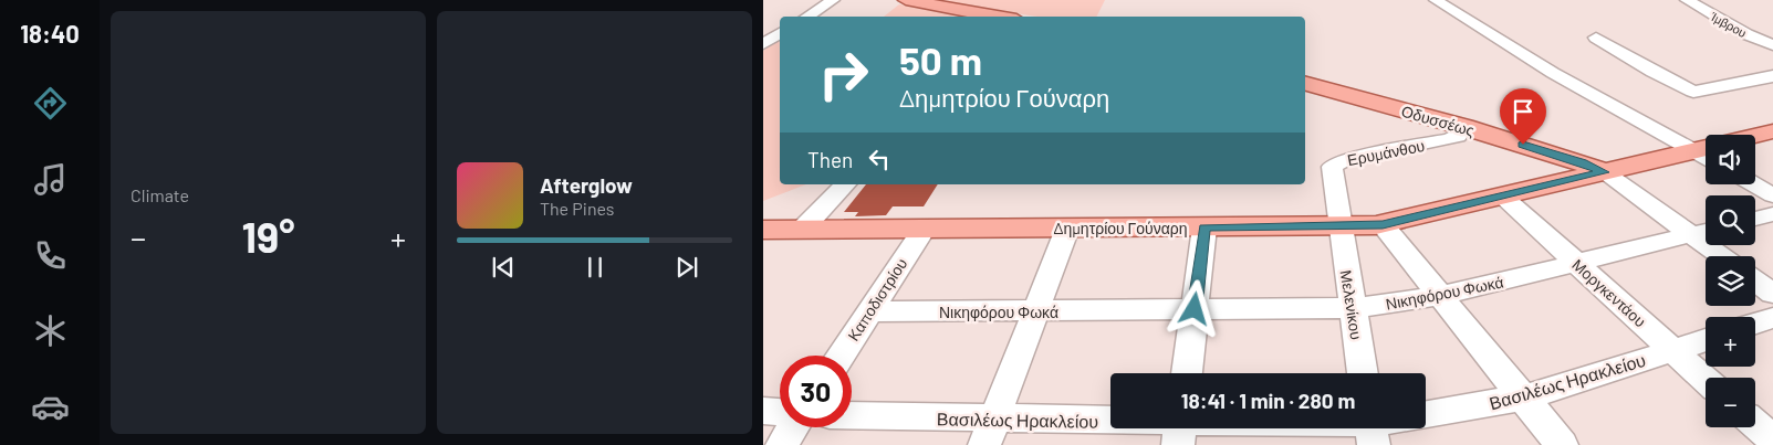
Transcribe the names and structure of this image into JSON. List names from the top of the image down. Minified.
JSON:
{"streets":{"main road":["Οδυσσέως","Δημητρίου Γούναρη"],"street":["Ίμβρου","Ερυμάνθου","Νικηφόρου Φωκά","Μοργκεντάου","Καποδιστρίου","Μελενίκου","Βασιλέως Ηρακλείου"]},"crossings":[["Οδυσσέως","Ερυμάνθου"],["Οδυσσέως","Δημητρίου Γούναρη"],["Ερυμάνθου","Δημητρίου Γούναρη"],["Ερυμάνθου","Μελενίκου"],["Δημητρίου Γούναρη","Μοργκεντάου"],["Δημητρίου Γούναρη","Καποδιστρίου"],["Δημητρίου Γούναρη","Μελενίκου"],["Νικηφόρου Φωκά","Μοργκεντάου"],["Νικηφόρου Φωκά","Καποδιστρίου"],["Νικηφόρου Φωκά","Μελενίκου"],["Μοργκεντάου","Βασιλέως Ηρακλείου"]],"page":{"tabs":"18:40","tile":"Climate","turn":["50 m","Δημητρίου Γούναρη"],"then":"Then","map_buttons":["+","−"],"song":["Afterglow","The Pines"],"heat":["−","19°","+"],"limit":"30","trip":"18:41 · 1 min · 280 m"}}
